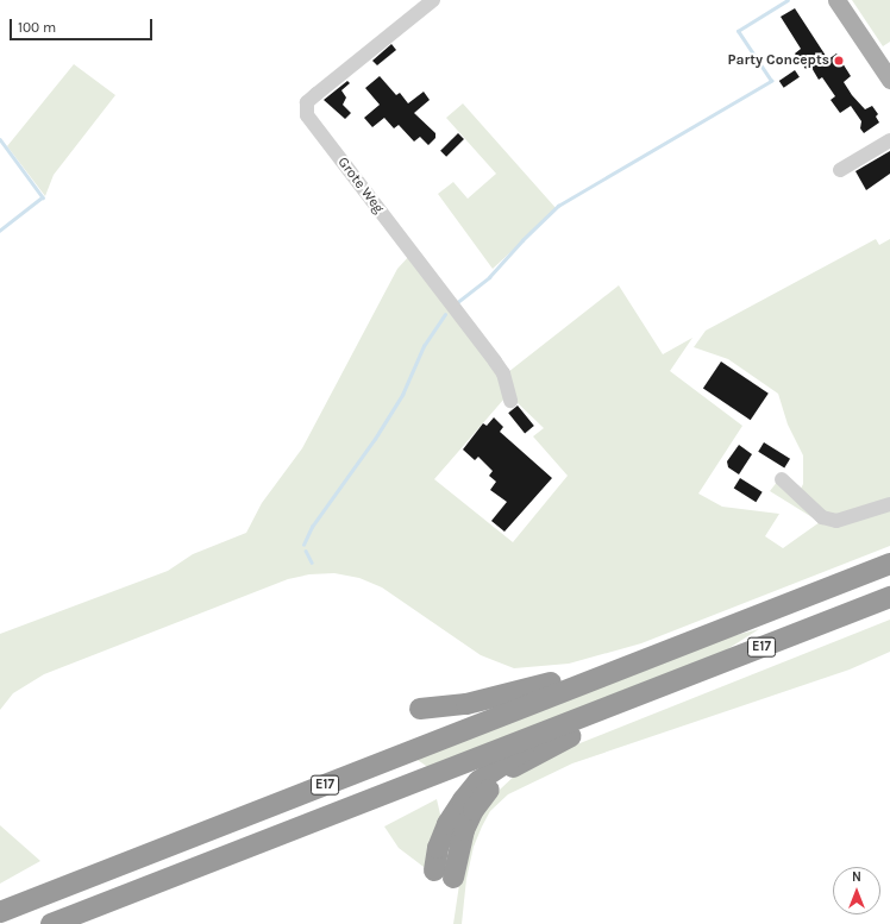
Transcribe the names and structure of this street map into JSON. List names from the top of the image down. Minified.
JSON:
{"streets":{"highway":["E17"],"street":["Grote Weg"]},"places":["Party Concepts"],"scale_bar":"100 m","north":"top"}
